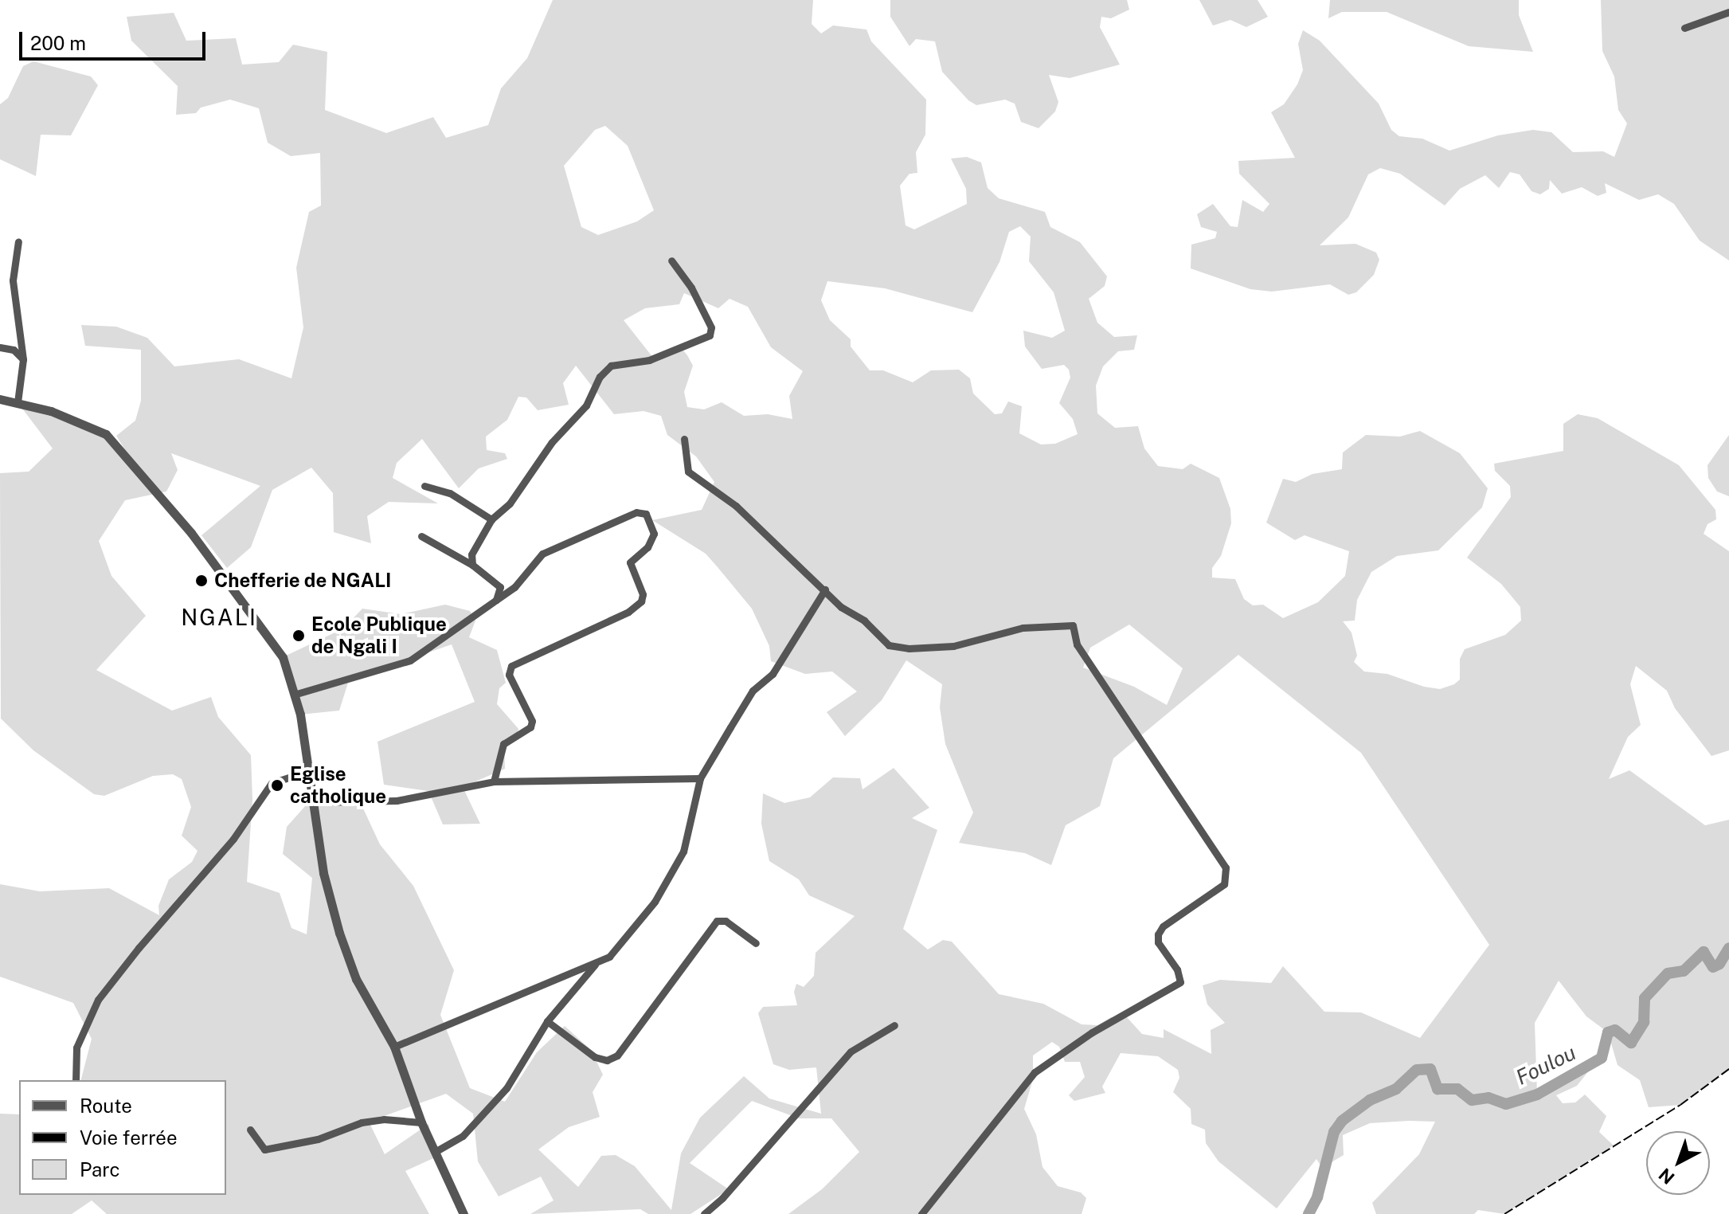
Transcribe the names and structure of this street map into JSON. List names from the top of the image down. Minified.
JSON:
{"districts":["NGALI"],"water":["Foulou"],"places":["Chefferie de NGALI","Ecole Publique de Ngali I","Eglise catholique"],"legend":["Route","Voie ferrée","Parc"],"scale_bar":"200 m","north":"bottom left"}
